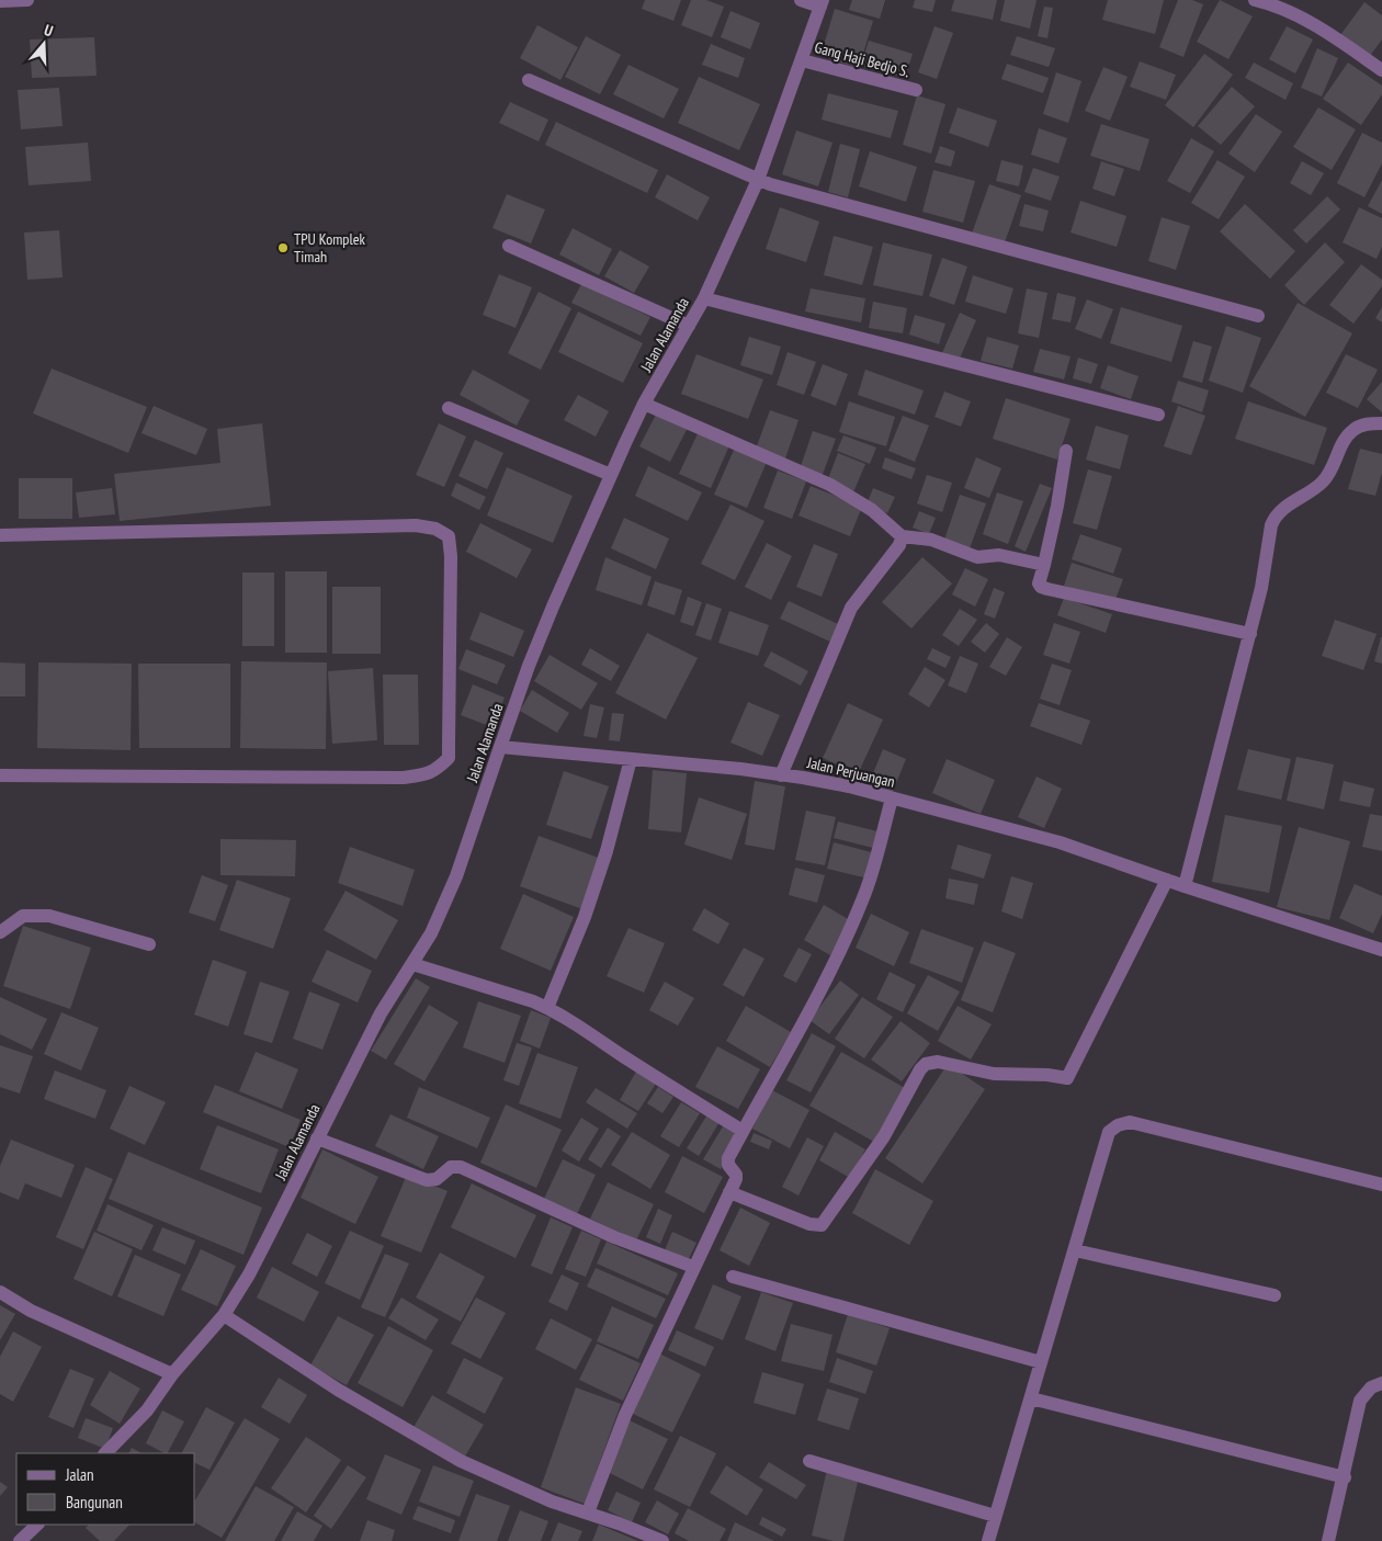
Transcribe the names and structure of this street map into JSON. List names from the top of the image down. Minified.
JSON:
{"streets":{"street":["Gang Haji Bedjo S.","Jalan Alamanda","Jalan Perjuangan"]},"crossings":[["Gang Haji Bedjo S.","Jalan Alamanda"],["Jalan Alamanda","Jalan Perjuangan"]],"places":["TPU Komplek Timah"],"legend":["Jalan","Bangunan"],"north":"top"}
